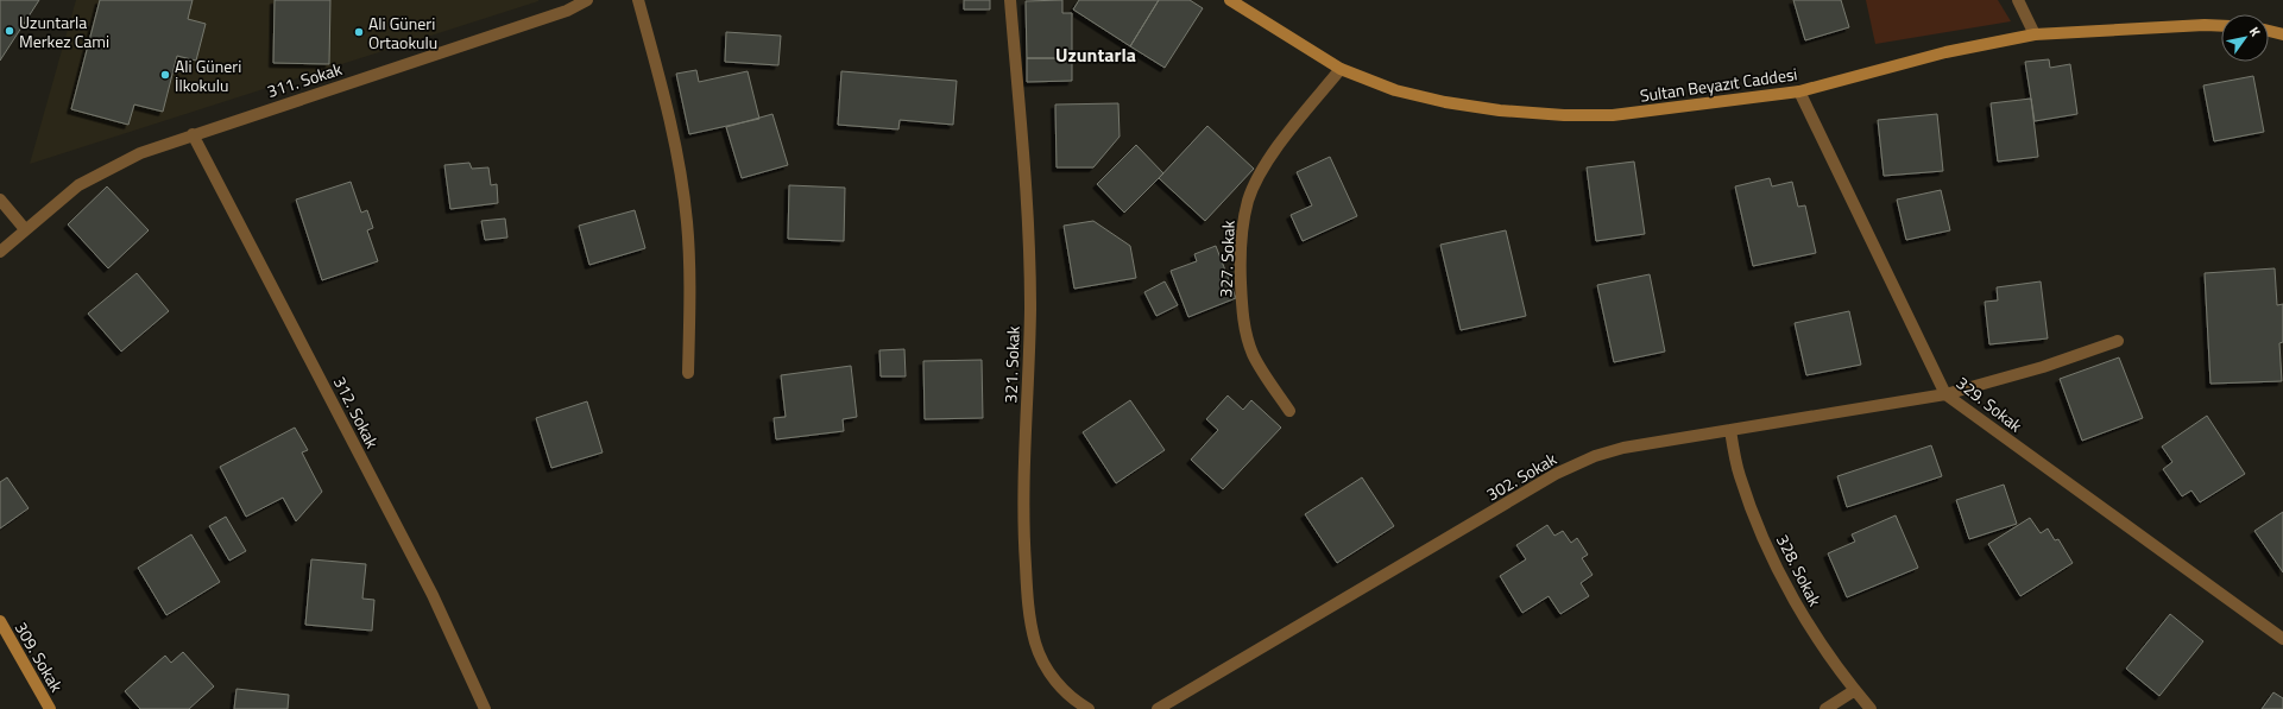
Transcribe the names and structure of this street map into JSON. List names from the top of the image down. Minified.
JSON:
{"streets":{"street":["311. Sokak","Sultan Beyazıt Caddesi","327. Sokak","321. Sokak","329. Sokak","312. Sokak","302. Sokak","328. Sokak","309. Sokak"]},"crossings":[["311. Sokak","312. Sokak"],["Sultan Beyazıt Caddesi","327. Sokak"],["Sultan Beyazıt Caddesi","329. Sokak"],["329. Sokak","302. Sokak"],["302. Sokak","328. Sokak"]],"districts":["Uzuntarla"],"places":["Uzuntarla Merkez Cami","Ali Güneri Ortaokulu","Ali Güneri İlkokulu"],"north":"top right"}
